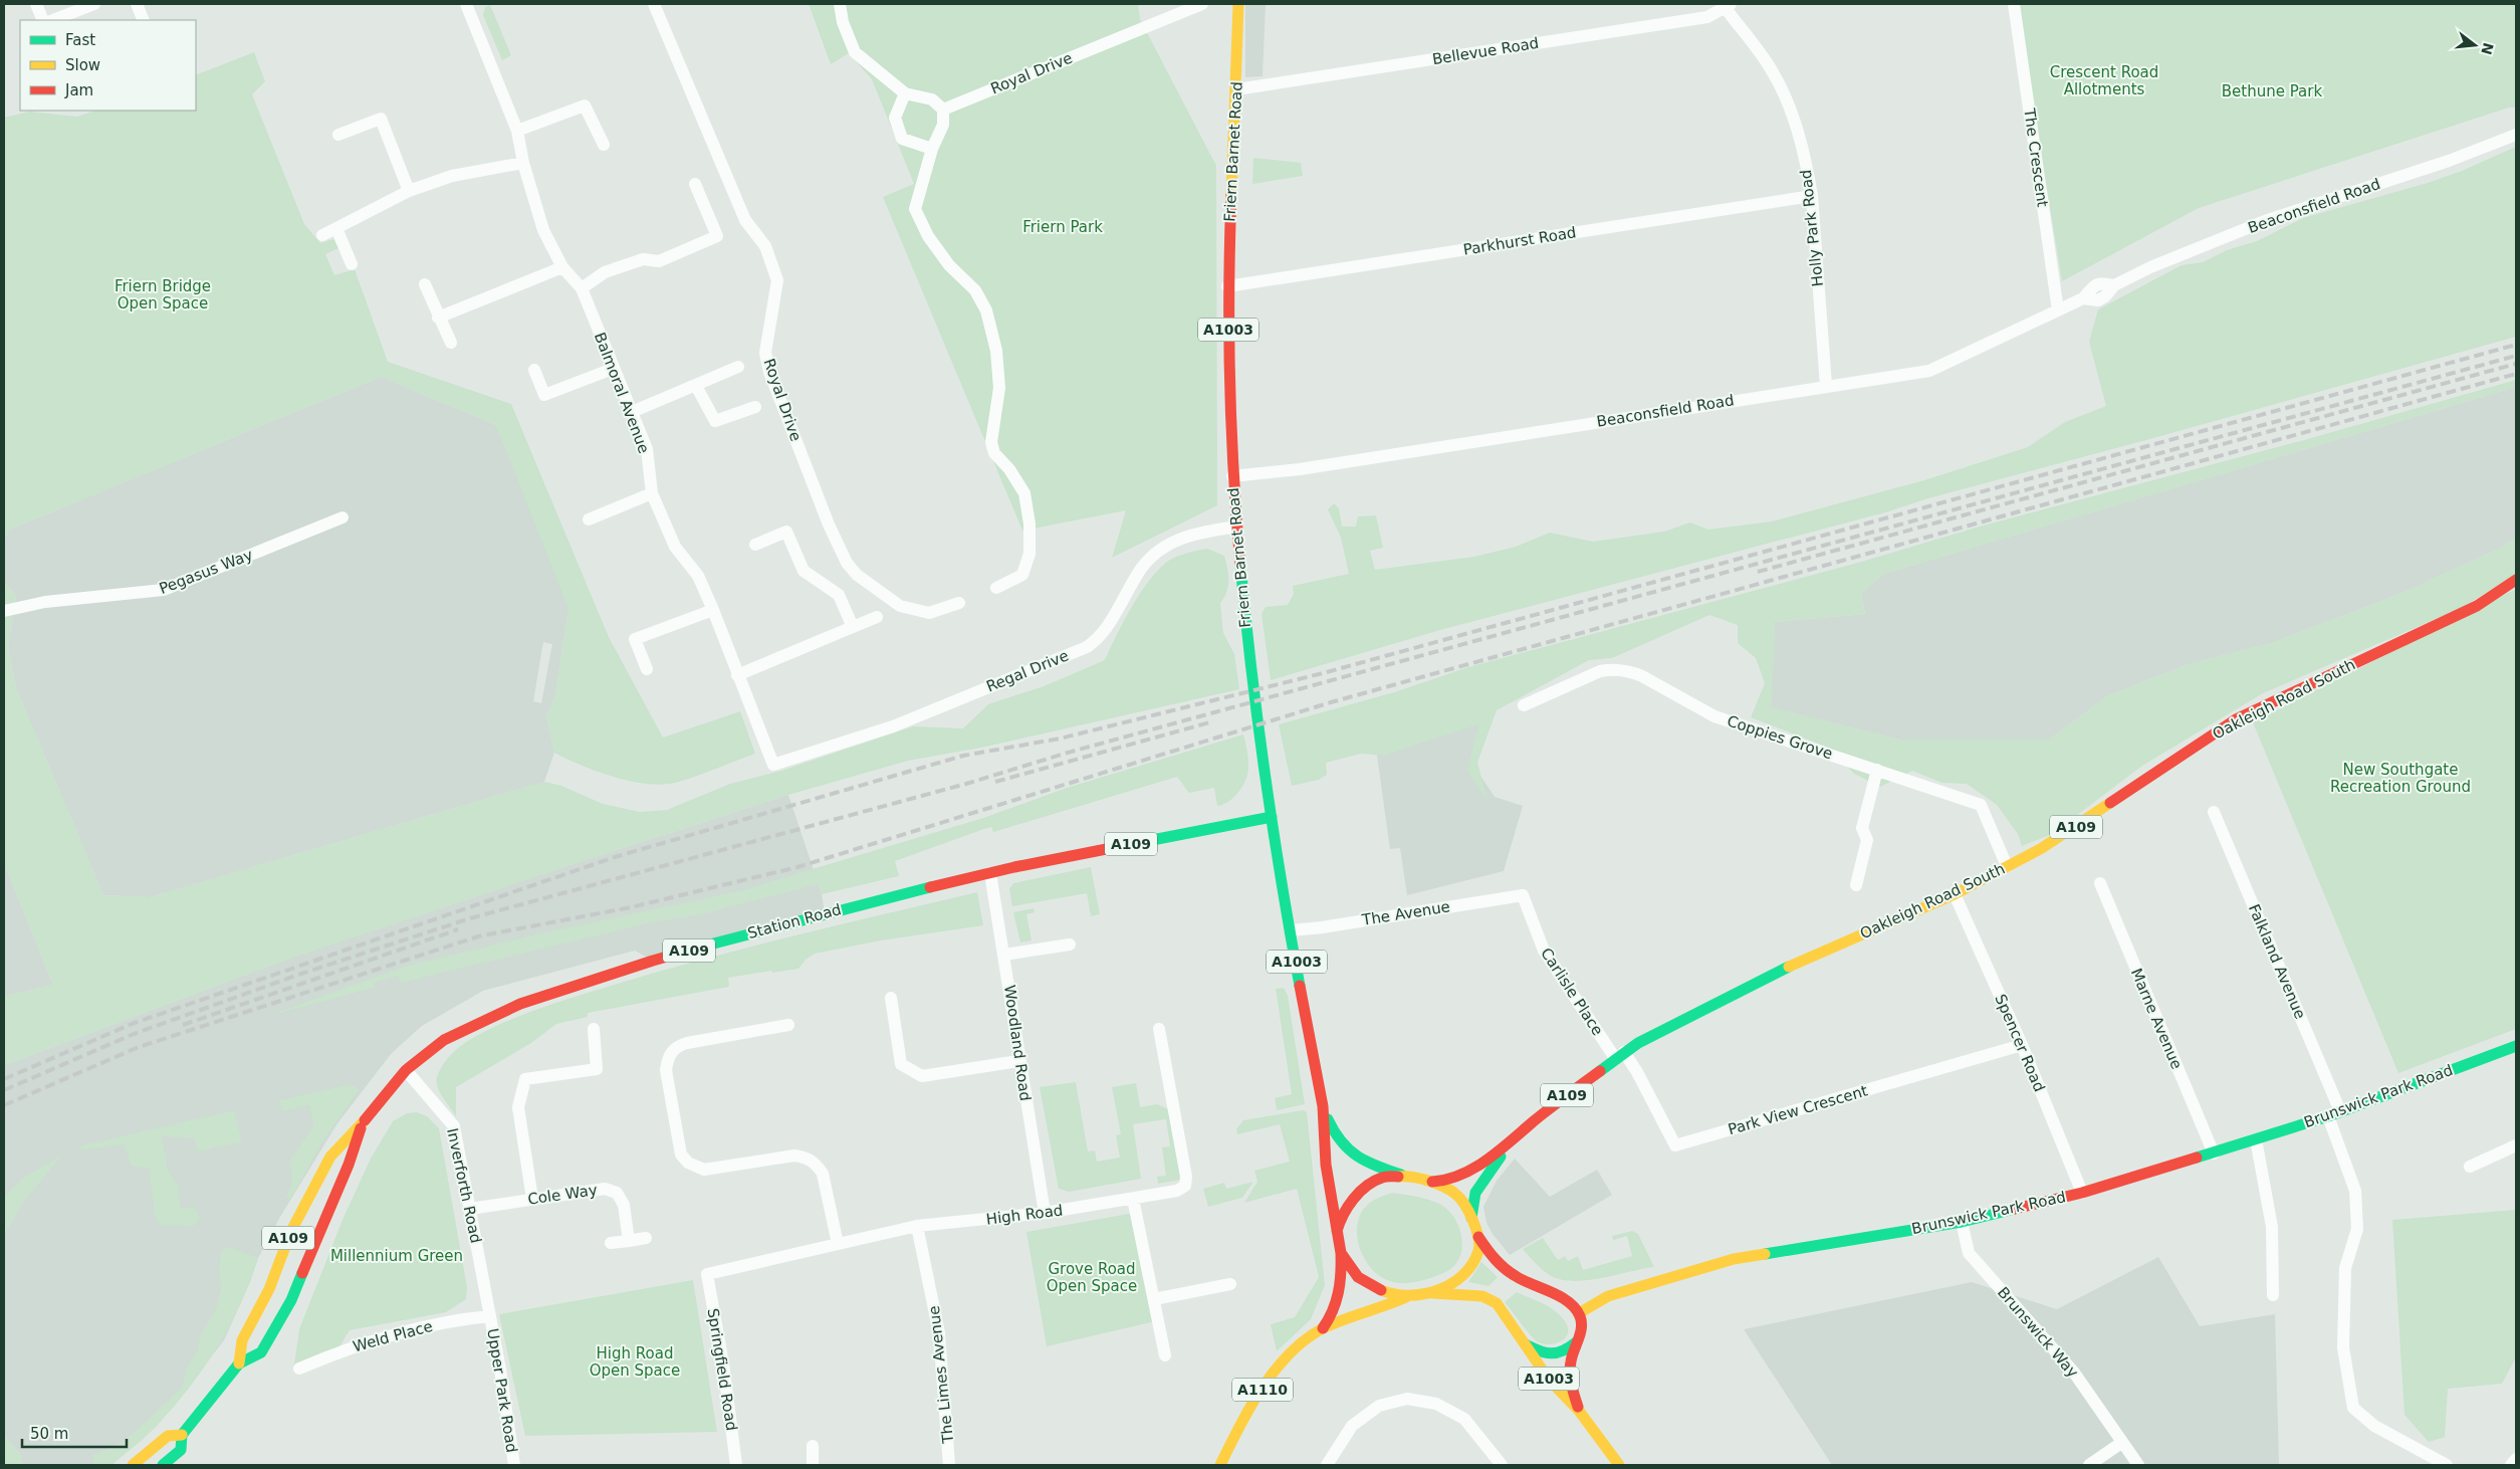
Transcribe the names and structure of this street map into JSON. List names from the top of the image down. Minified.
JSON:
{"streets":{"main road":["Friern Barnet Road","A1003","Oakleigh Road South","A109","Station Road","Brunswick Park Road","A1110"],"street":["Bellevue Road","Royal Drive","The Crescent","Beaconsfield Road","Holly Park Road","Parkhurst Road","Balmoral Avenue","Pegasus Way","Regal Drive","Coppies Grove","The Avenue","Falkland Avenue","Carlisle Place","Marne Avenue","Woodland Road","Spencer Road","Park View Crescent","Inverforth Road","Cole Way","High Road","Brunswick Way","Weld Place","Springfield Road","The Limes Avenue","Upper Park Road"]},"crossings":[["Bellevue Road","Friern Barnet Road"],["Bellevue Road","Holly Park Road"],["Friern Barnet Road","Beaconsfield Road"],["Friern Barnet Road","Parkhurst Road"],["Friern Barnet Road","A1003"],["Friern Barnet Road","Regal Drive"],["Friern Barnet Road","Oakleigh Road South"],["Friern Barnet Road","The Avenue"],["Friern Barnet Road","Station Road"],["Friern Barnet Road","A1110"],["The Crescent","Beaconsfield Road"],["Beaconsfield Road","Holly Park Road"],["Holly Park Road","Parkhurst Road"],["A1003","Oakleigh Road South"],["A1003","Brunswick Park Road"],["A1003","A1110"],["Balmoral Avenue","Regal Drive"],["Oakleigh Road South","Coppies Grove"],["Oakleigh Road South","Carlisle Place"],["Oakleigh Road South","Spencer Road"],["Oakleigh Road South","Park View Crescent"],["Oakleigh Road South","A1110"],["The Avenue","Carlisle Place"],["Station Road","Woodland Road"],["Station Road","Inverforth Road"],["Falkland Avenue","Brunswick Park Road"],["Carlisle Place","Park View Crescent"],["Marne Avenue","Brunswick Park Road"],["Woodland Road","High Road"],["Spencer Road","Brunswick Park Road"],["Spencer Road","Park View Crescent"],["Brunswick Park Road","Brunswick Way"],["Inverforth Road","Cole Way"],["Inverforth Road","Weld Place"],["Inverforth Road","Upper Park Road"],["High Road","Springfield Road"],["High Road","The Limes Avenue"],["Weld Place","Upper Park Road"]],"parks":["Crescent Road Allotments","Bethune Park","Friern Park","Friern Bridge Open Space","New Southgate Recreation Ground","Millennium Green","Grove Road Open Space","High Road Open Space"],"legend":["Fast","Slow","Jam"],"scale_bar":"50 m","north":"right"}
